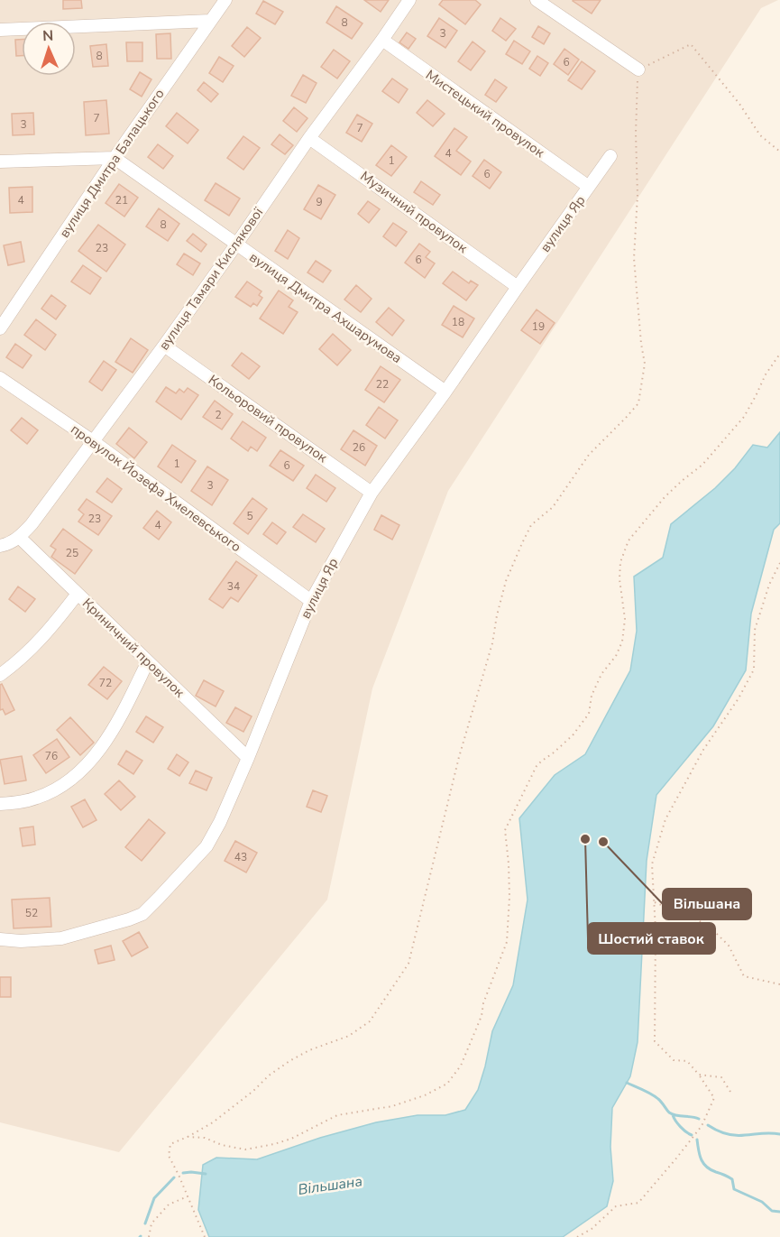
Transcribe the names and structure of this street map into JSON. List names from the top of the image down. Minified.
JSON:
{"streets":{"street":["Мистецький провулок","вулиця Дмитра Балацького","Музичний провулок","вулиця Яр","вулиця Тамари Кислякової","вулиця Дмитра Ахшарумова","Кольоровий провулок","провулок Йозефа Хмелевського","Криничний провулок"]},"crossings":[["Мистецький провулок","вулиця Яр"],["Мистецький провулок","вулиця Тамари Кислякової"],["вулиця Дмитра Балацького","вулиця Дмитра Ахшарумова"],["Музичний провулок","вулиця Яр"],["Музичний провулок","вулиця Тамари Кислякової"],["вулиця Яр","вулиця Дмитра Ахшарумова"],["вулиця Яр","Кольоровий провулок"],["вулиця Яр","провулок Йозефа Хмелевського"],["вулиця Яр","Криничний провулок"],["вулиця Тамари Кислякової","вулиця Дмитра Ахшарумова"],["вулиця Тамари Кислякової","Кольоровий провулок"],["вулиця Тамари Кислякової","провулок Йозефа Хмелевського"],["вулиця Тамари Кислякової","Криничний провулок"]],"water":["Вільшана"],"places":["Шостий ставок","Вільшана"],"house_numbers":["8","3","8","6","7","3","7","4","1","6","4","21","9","8","23","6","18","19","22","2","26","1","6","3","5","23","4","25","34","72","76","43","52"],"north":"top"}
